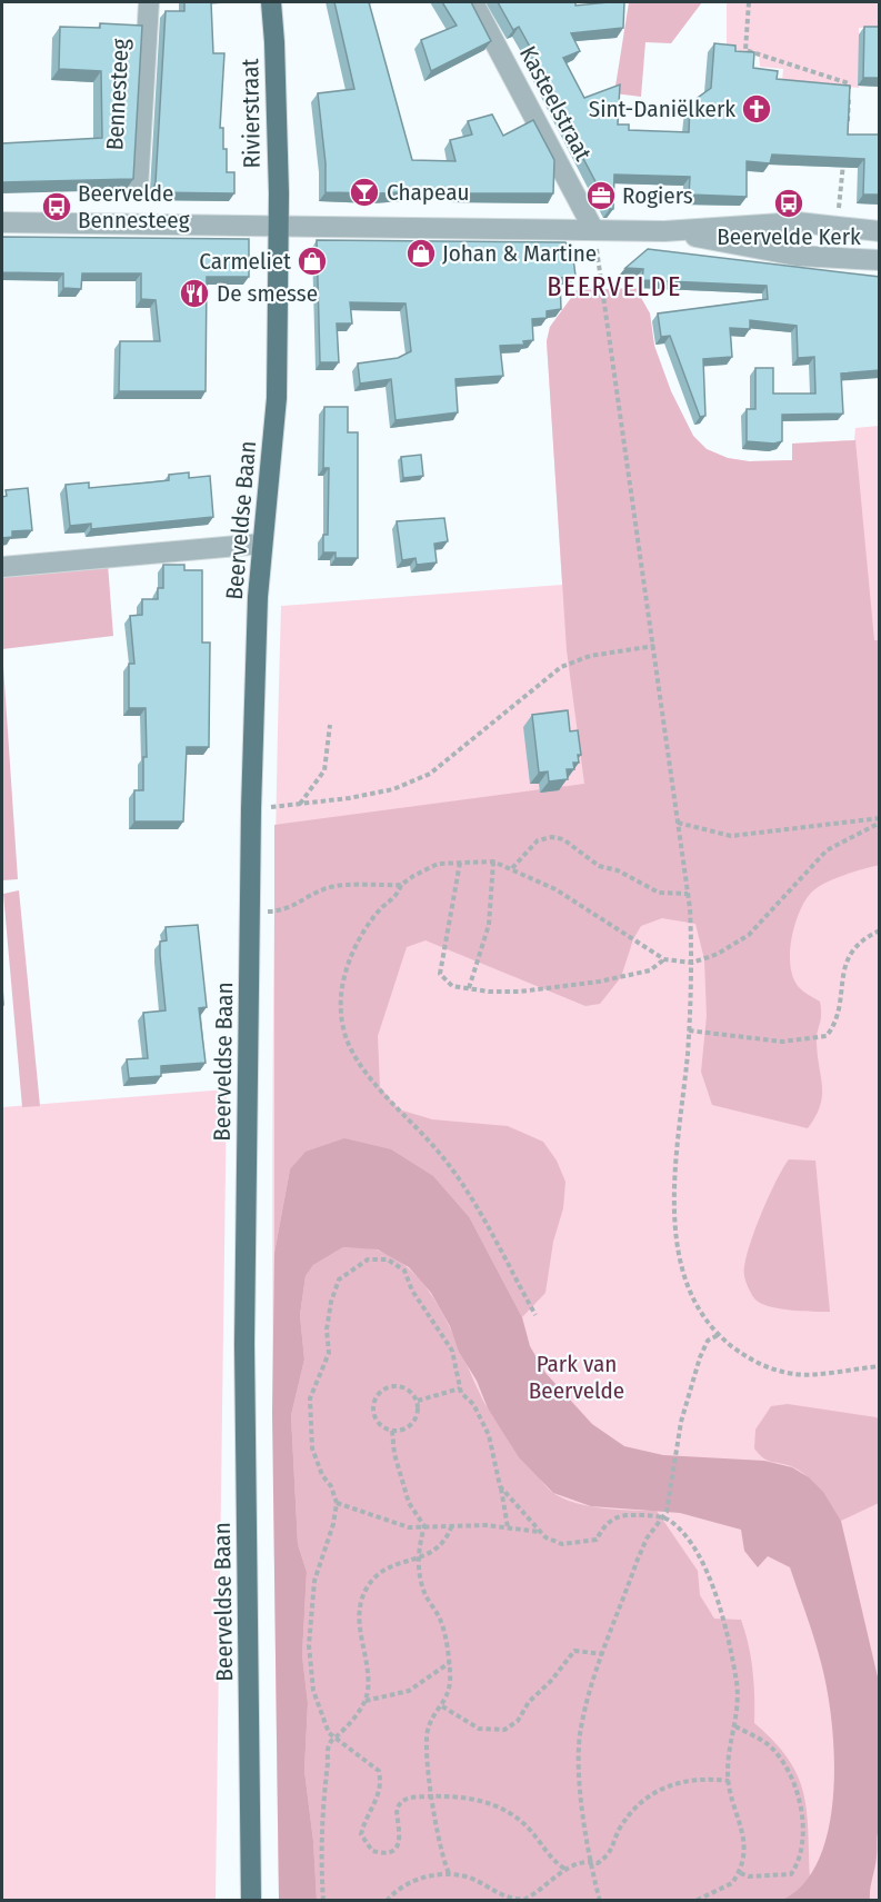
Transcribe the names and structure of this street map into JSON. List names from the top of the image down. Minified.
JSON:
{"streets":{"main road":["Rivierstraat","Beerveldse Baan"],"street":["Bennesteeg","Kasteelstraat"]},"crossings":[["Rivierstraat","Beerveldse Baan"]],"districts":["BEERVELDE"],"parks":["Park van Beervelde"],"places":{"church":["Sint-Daniëlkerk"],"bar":["Chapeau"],"office":["Rogiers"],"bus stop":["Beervelde Kerk","Beervelde Bennesteeg"],"shop":["Johan & Martine","Carmeliet"],"restaurant":["De smesse"]}}
